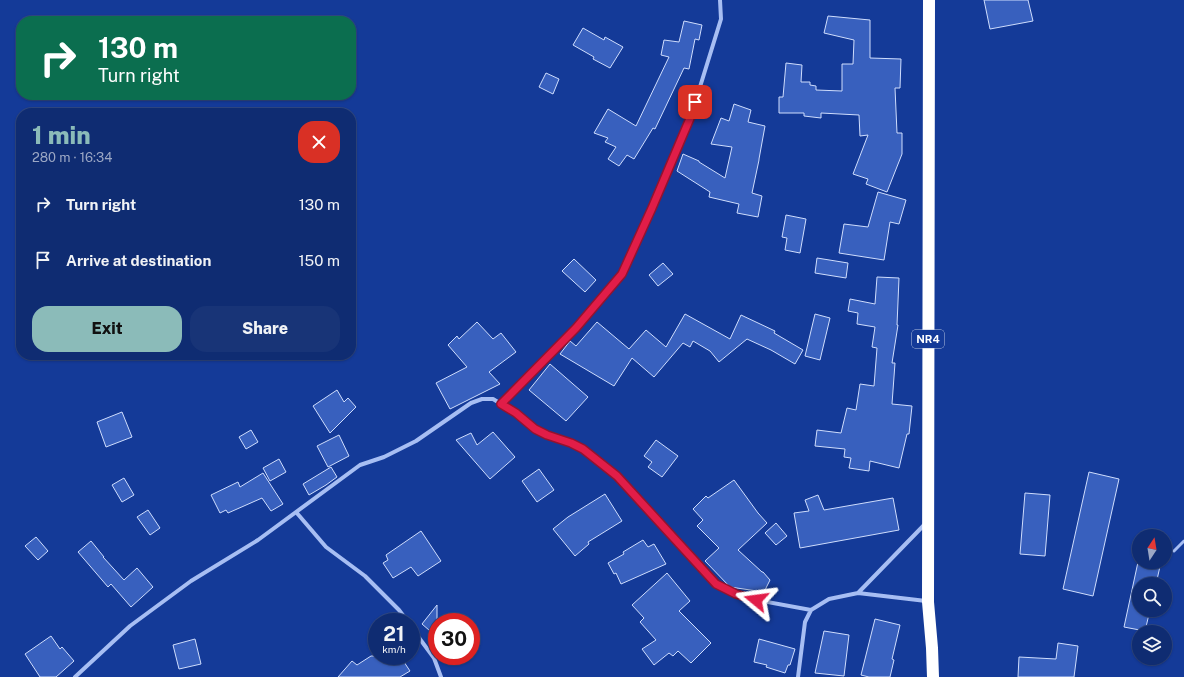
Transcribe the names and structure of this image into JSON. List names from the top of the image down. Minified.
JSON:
{"streets":{"highway":["NR4"]},"north":"top","page":{"turn":["130 m","Turn right"],"heading":["1 min","280 m · 16:34"],"list":[{"name":"Turn right","value":"130 m"},{"name":"Arrive at destination","value":"150 m"}],"buttons":["Exit","Share"],"speed":"21 km/h","limit":"30"}}
